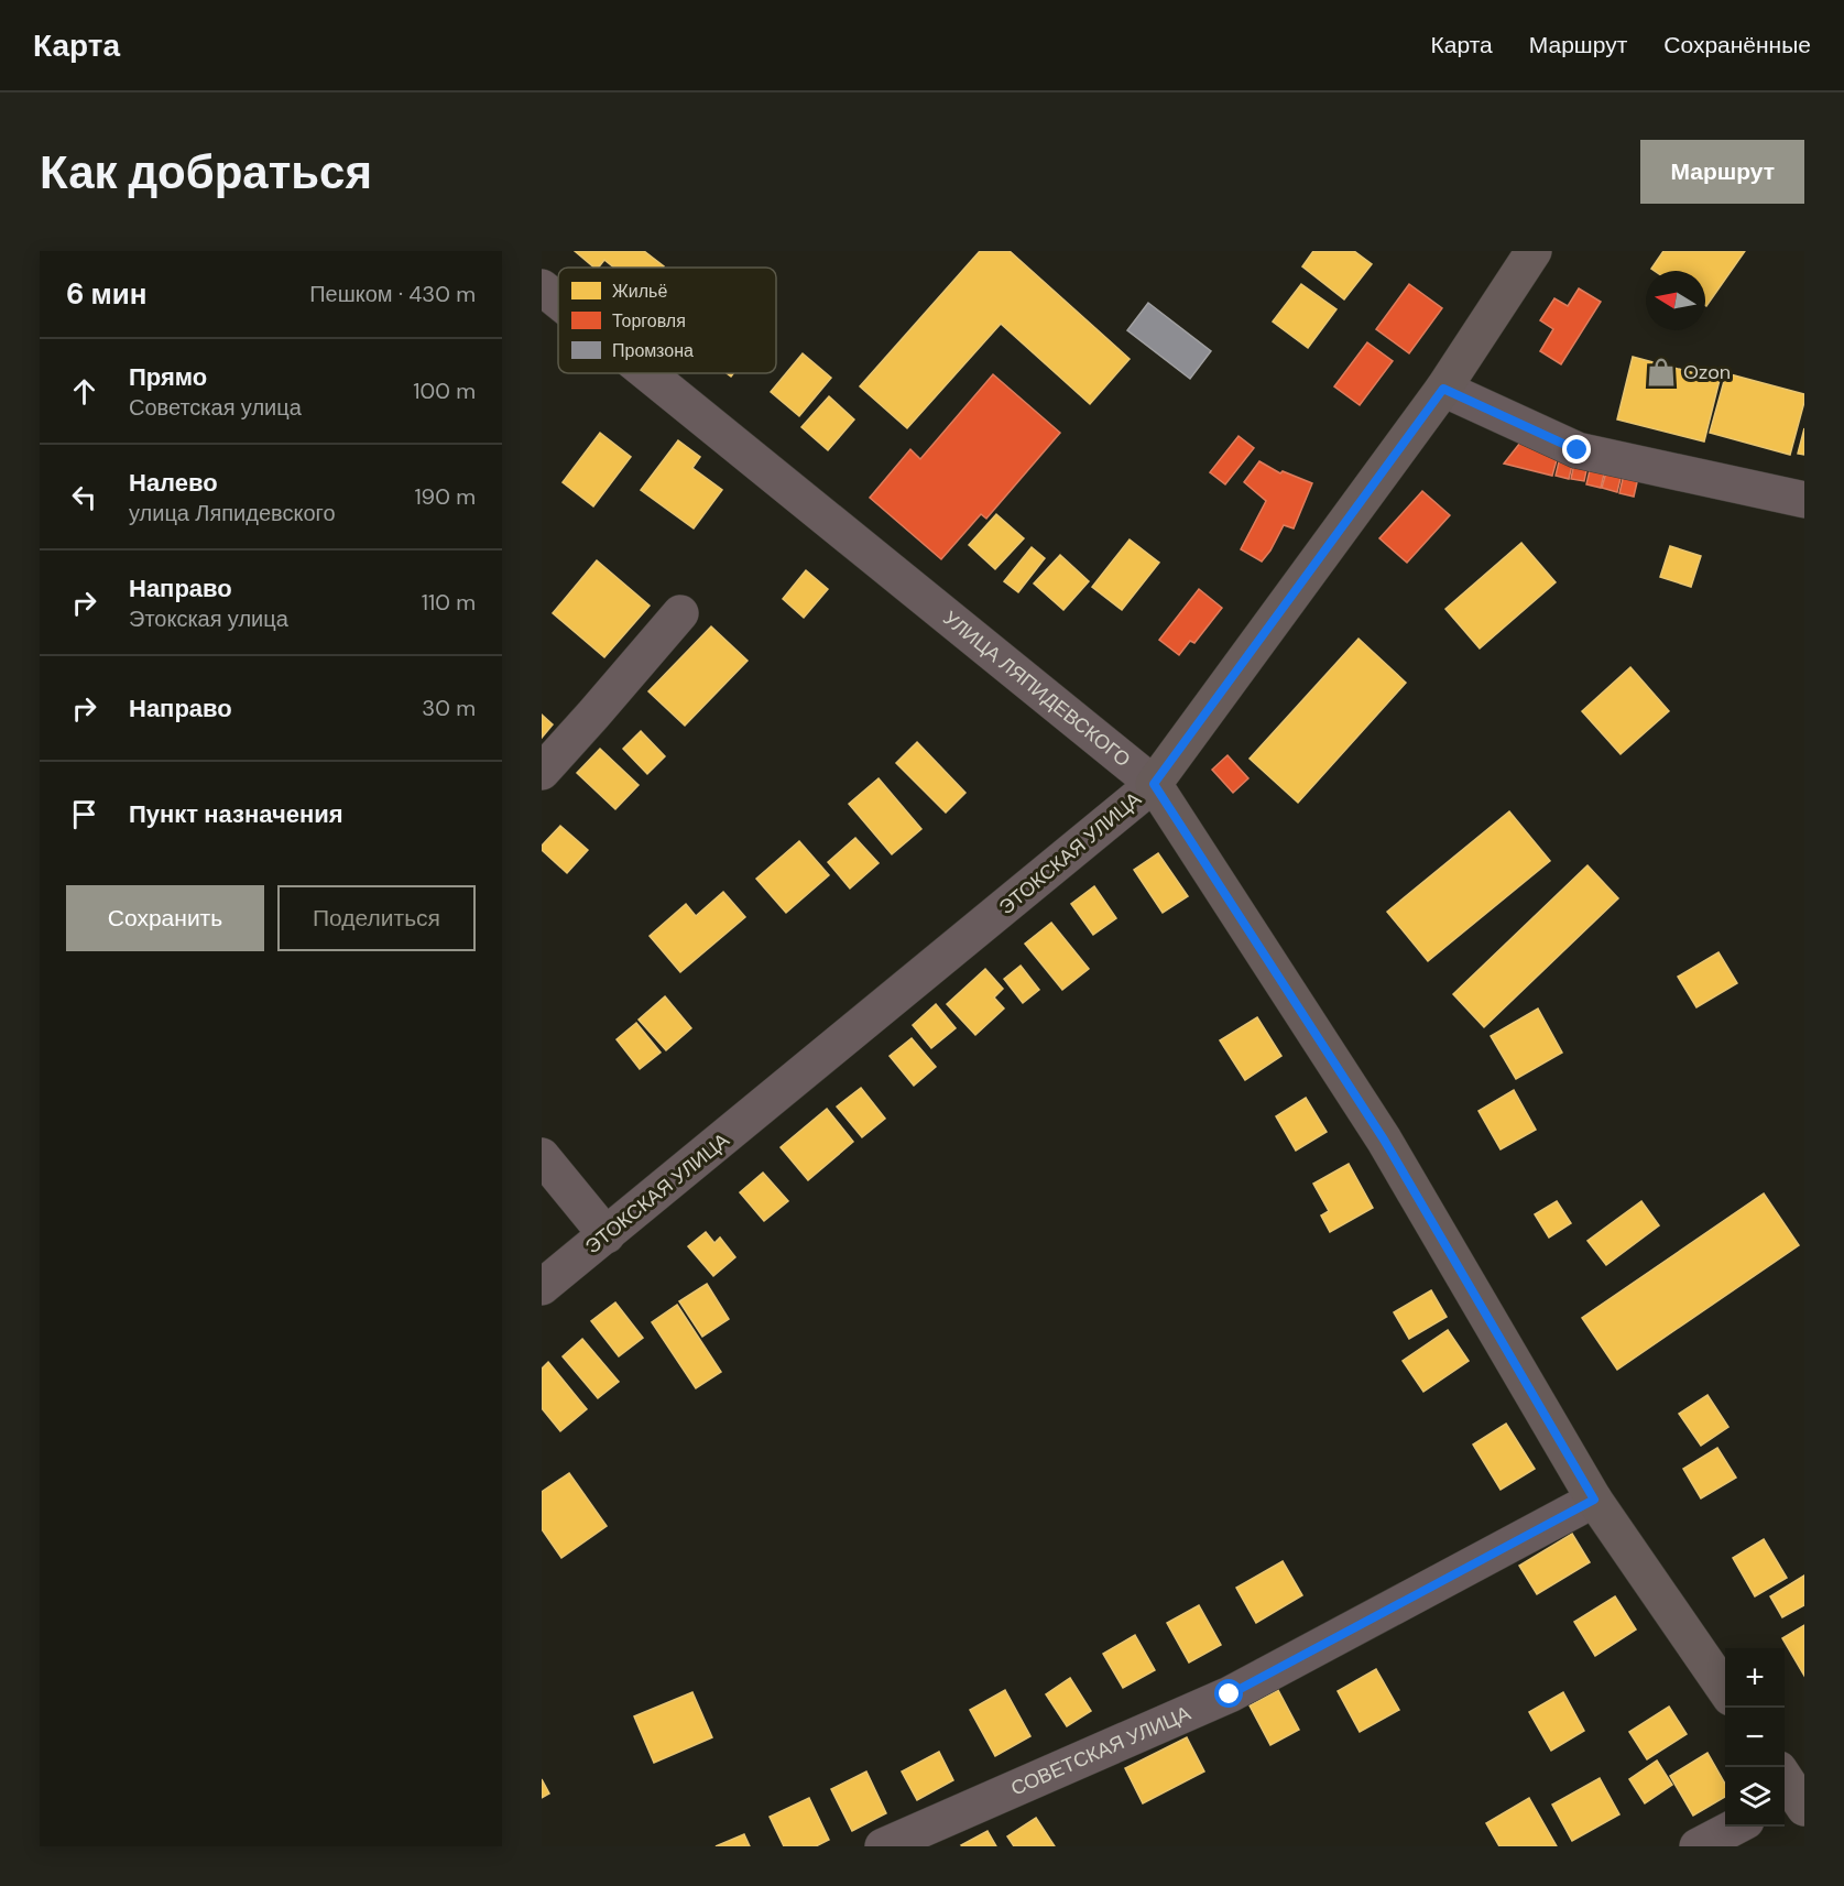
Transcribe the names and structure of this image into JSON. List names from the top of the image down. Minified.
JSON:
{"streets":{"main road":["УЛИЦА ЛЯПИДЕВСКОГО","ЭТОКСКАЯ УЛИЦА"],"street":["СОВЕТСКАЯ УЛИЦА"]},"crossings":[["УЛИЦА ЛЯПИДЕВСКОГО","ЭТОКСКАЯ УЛИЦА"],["УЛИЦА ЛЯПИДЕВСКОГО","СОВЕТСКАЯ УЛИЦА"]],"places":{"shop":["Ozon"]},"legend":["Жильё","Торговля","Промзона"],"north":"left","page":{"header":"Карта","nav":["Карта","Маршрут","Сохранённые"],"buttons":["Маршрут",["Сохранить","Поделиться"]],"title":"Как добраться","heading":["6 мин","Пешком · 430 m"],"list":[["Прямо","Советская улица","100 m"],["Налево","улица Ляпидевского","190 m"],["Направо","Этокская улица","110 m"],["Направо","30 m"],"Пункт назначения"],"map_buttons":["+","−"]}}
